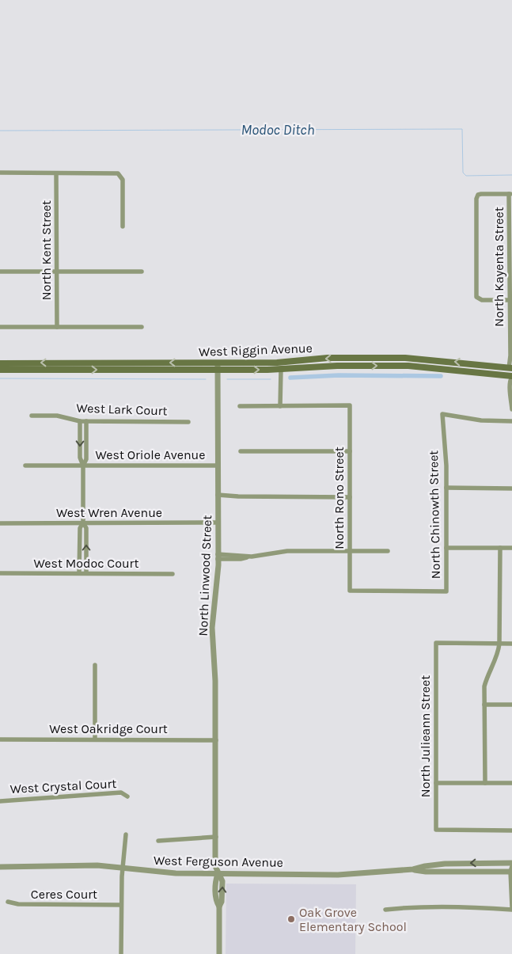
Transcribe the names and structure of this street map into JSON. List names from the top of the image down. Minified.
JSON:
{"streets":{"main road":["West Riggin Avenue"],"street":["North Kent Street","North Kayenta Street","West Lark Court","West Oriole Avenue","North Rono Street","West Wren Avenue","North Chinowth Street","West Modoc Court","North Linwood Street","West Oakridge Court","North Julieann Street","West Crystal Court","West Ferguson Avenue","Ceres Court"]},"crossings":[["North Kayenta Street","West Riggin Avenue"],["West Riggin Avenue","North Linwood Street"],["West Oriole Avenue","North Linwood Street"],["North Rono Street","North Chinowth Street"],["West Wren Avenue","North Linwood Street"],["North Linwood Street","West Oakridge Court"],["North Linwood Street","West Ferguson Avenue"]],"water":["Modoc Ditch"],"places":["Oak Grove Elementary School"]}
